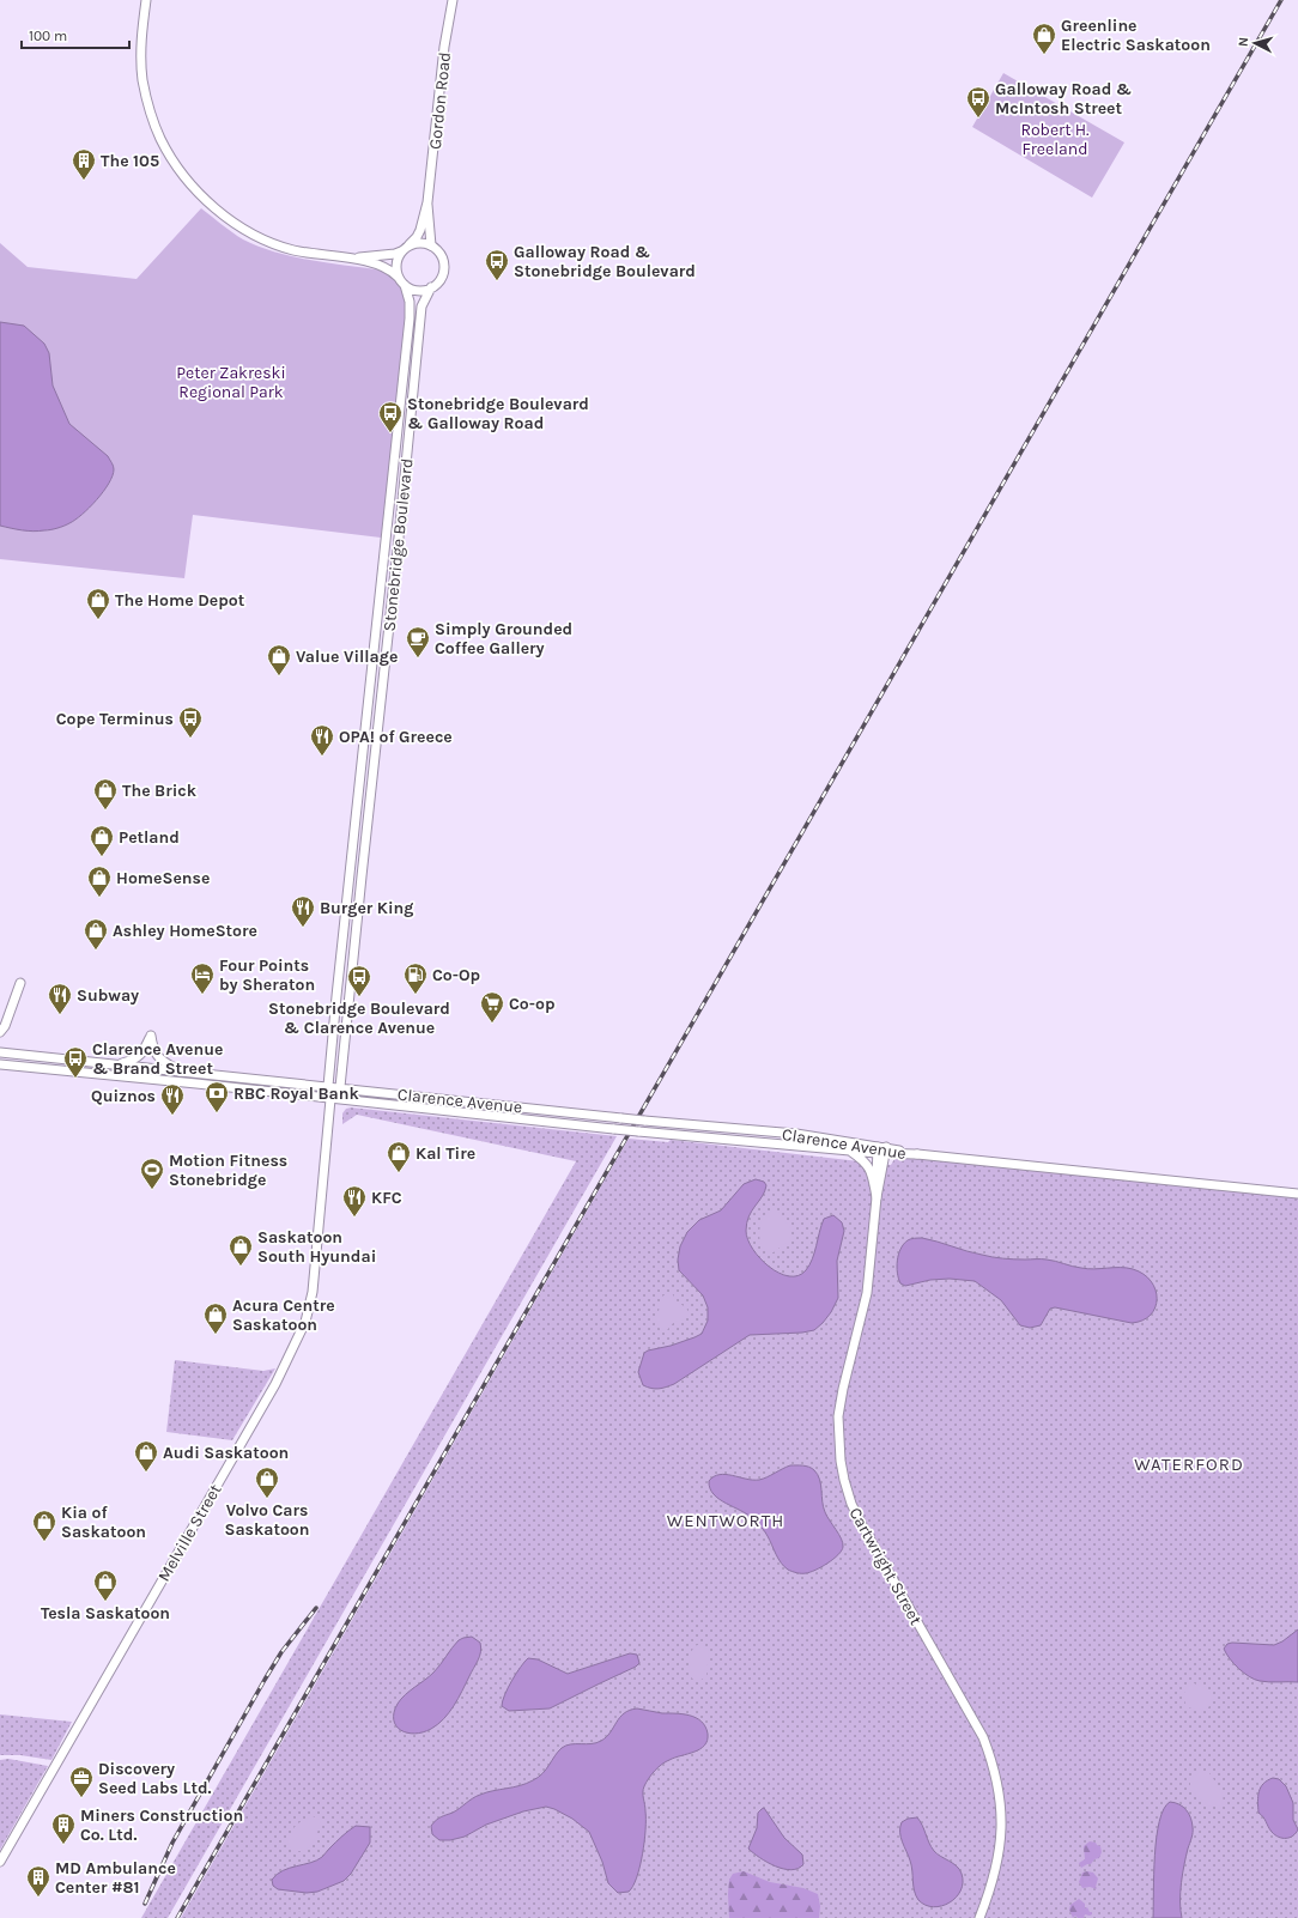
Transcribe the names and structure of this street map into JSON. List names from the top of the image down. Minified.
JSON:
{"streets":{"main road":["Gordon Road","Stonebridge Boulevard","Clarence Avenue","Melville Street","Cartwright Street"]},"crossings":[["Gordon Road","Stonebridge Boulevard"],["Stonebridge Boulevard","Clarence Avenue"],["Stonebridge Boulevard","Melville Street"],["Clarence Avenue","Melville Street"],["Clarence Avenue","Cartwright Street"]],"districts":["WATERFORD","WENTWORTH"],"parks":["Robert H. Freeland","Peter Zakreski Regional Park"],"places":{"shop":["Greenline Electric Saskatoon","The Home Depot","Value Village","The Brick","Petland","HomeSense","Ashley HomeStore","Kal Tire","Saskatoon South Hyundai","Acura Centre Saskatoon","Audi Saskatoon","Volvo Cars Saskatoon","Kia of Saskatoon","Tesla Saskatoon"],"bus stop":["Galloway Road & McIntosh Street","Galloway Road & Stonebridge Boulevard","Stonebridge Boulevard & Galloway Road","Cope Terminus","Stonebridge Boulevard & Clarence Avenue","Clarence Avenue & Brand Street"],"building":["The 105","Miners Construction Co. Ltd.","MD Ambulance Center #81"],"cafe":["Simply Grounded Coffee Gallery"],"restaurant":["OPA! of Greece","Burger King","Subway","Quiznos","KFC"],"hotel":["Four Points by Sheraton"],"fuel station":["Co-Op"],"supermarket":["Co-op"],"bank":["RBC Royal Bank"],"sports":["Motion Fitness Stonebridge"],"office":["Discovery Seed Labs Ltd."]},"scale_bar":"100 m","north":"left"}
